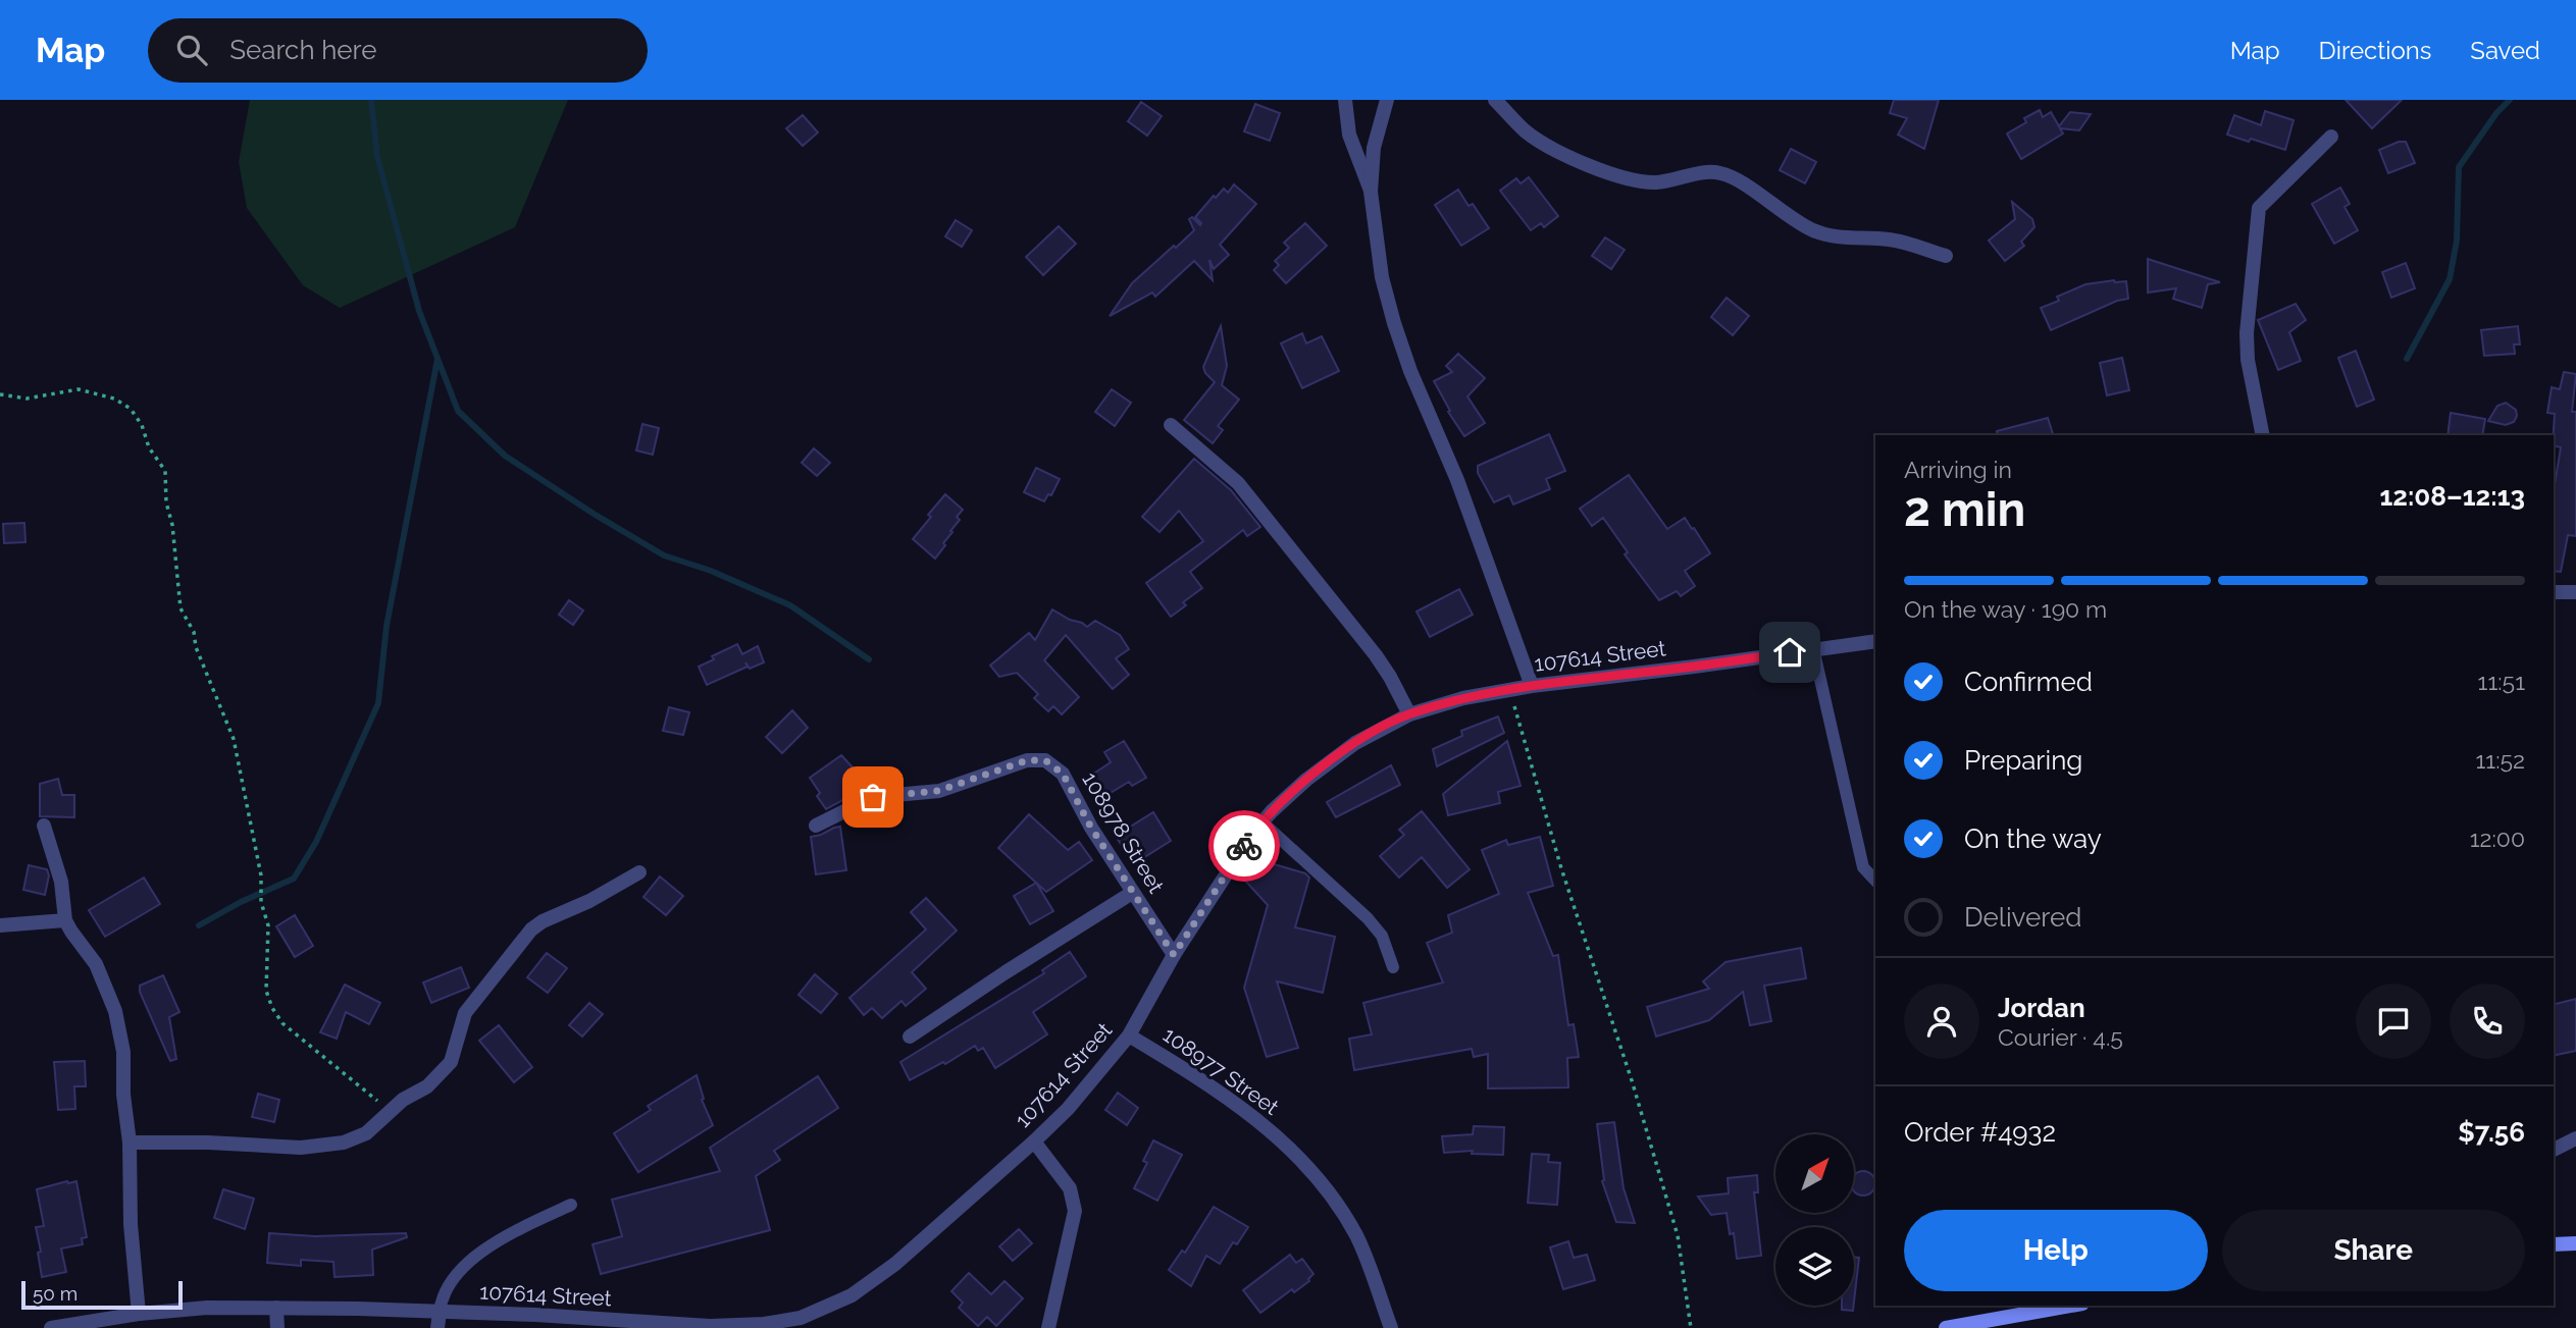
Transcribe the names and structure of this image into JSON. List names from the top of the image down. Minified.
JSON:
{"streets":{"street":["107614 Street","108978 Street","108977 Street"]},"crossings":[["107614 Street","108978 Street"],["107614 Street","108977 Street"]],"scale_bar":"50 m","north":"top right","page":{"header":"Map","search":"Search here","nav":["Map","Directions","Saved"],"heading":["2 min","Arriving in","12:08–12:13"],"panel":["Jordan","Courier · 4.5","Order #4932","$7.56"],"bar":"On the way · 190 m","list":[["Confirmed","11:51"],["Preparing","11:52"],["On the way","12:00"],"Delivered"],"buttons":["Help","Share"],"scale":"50 m"}}
